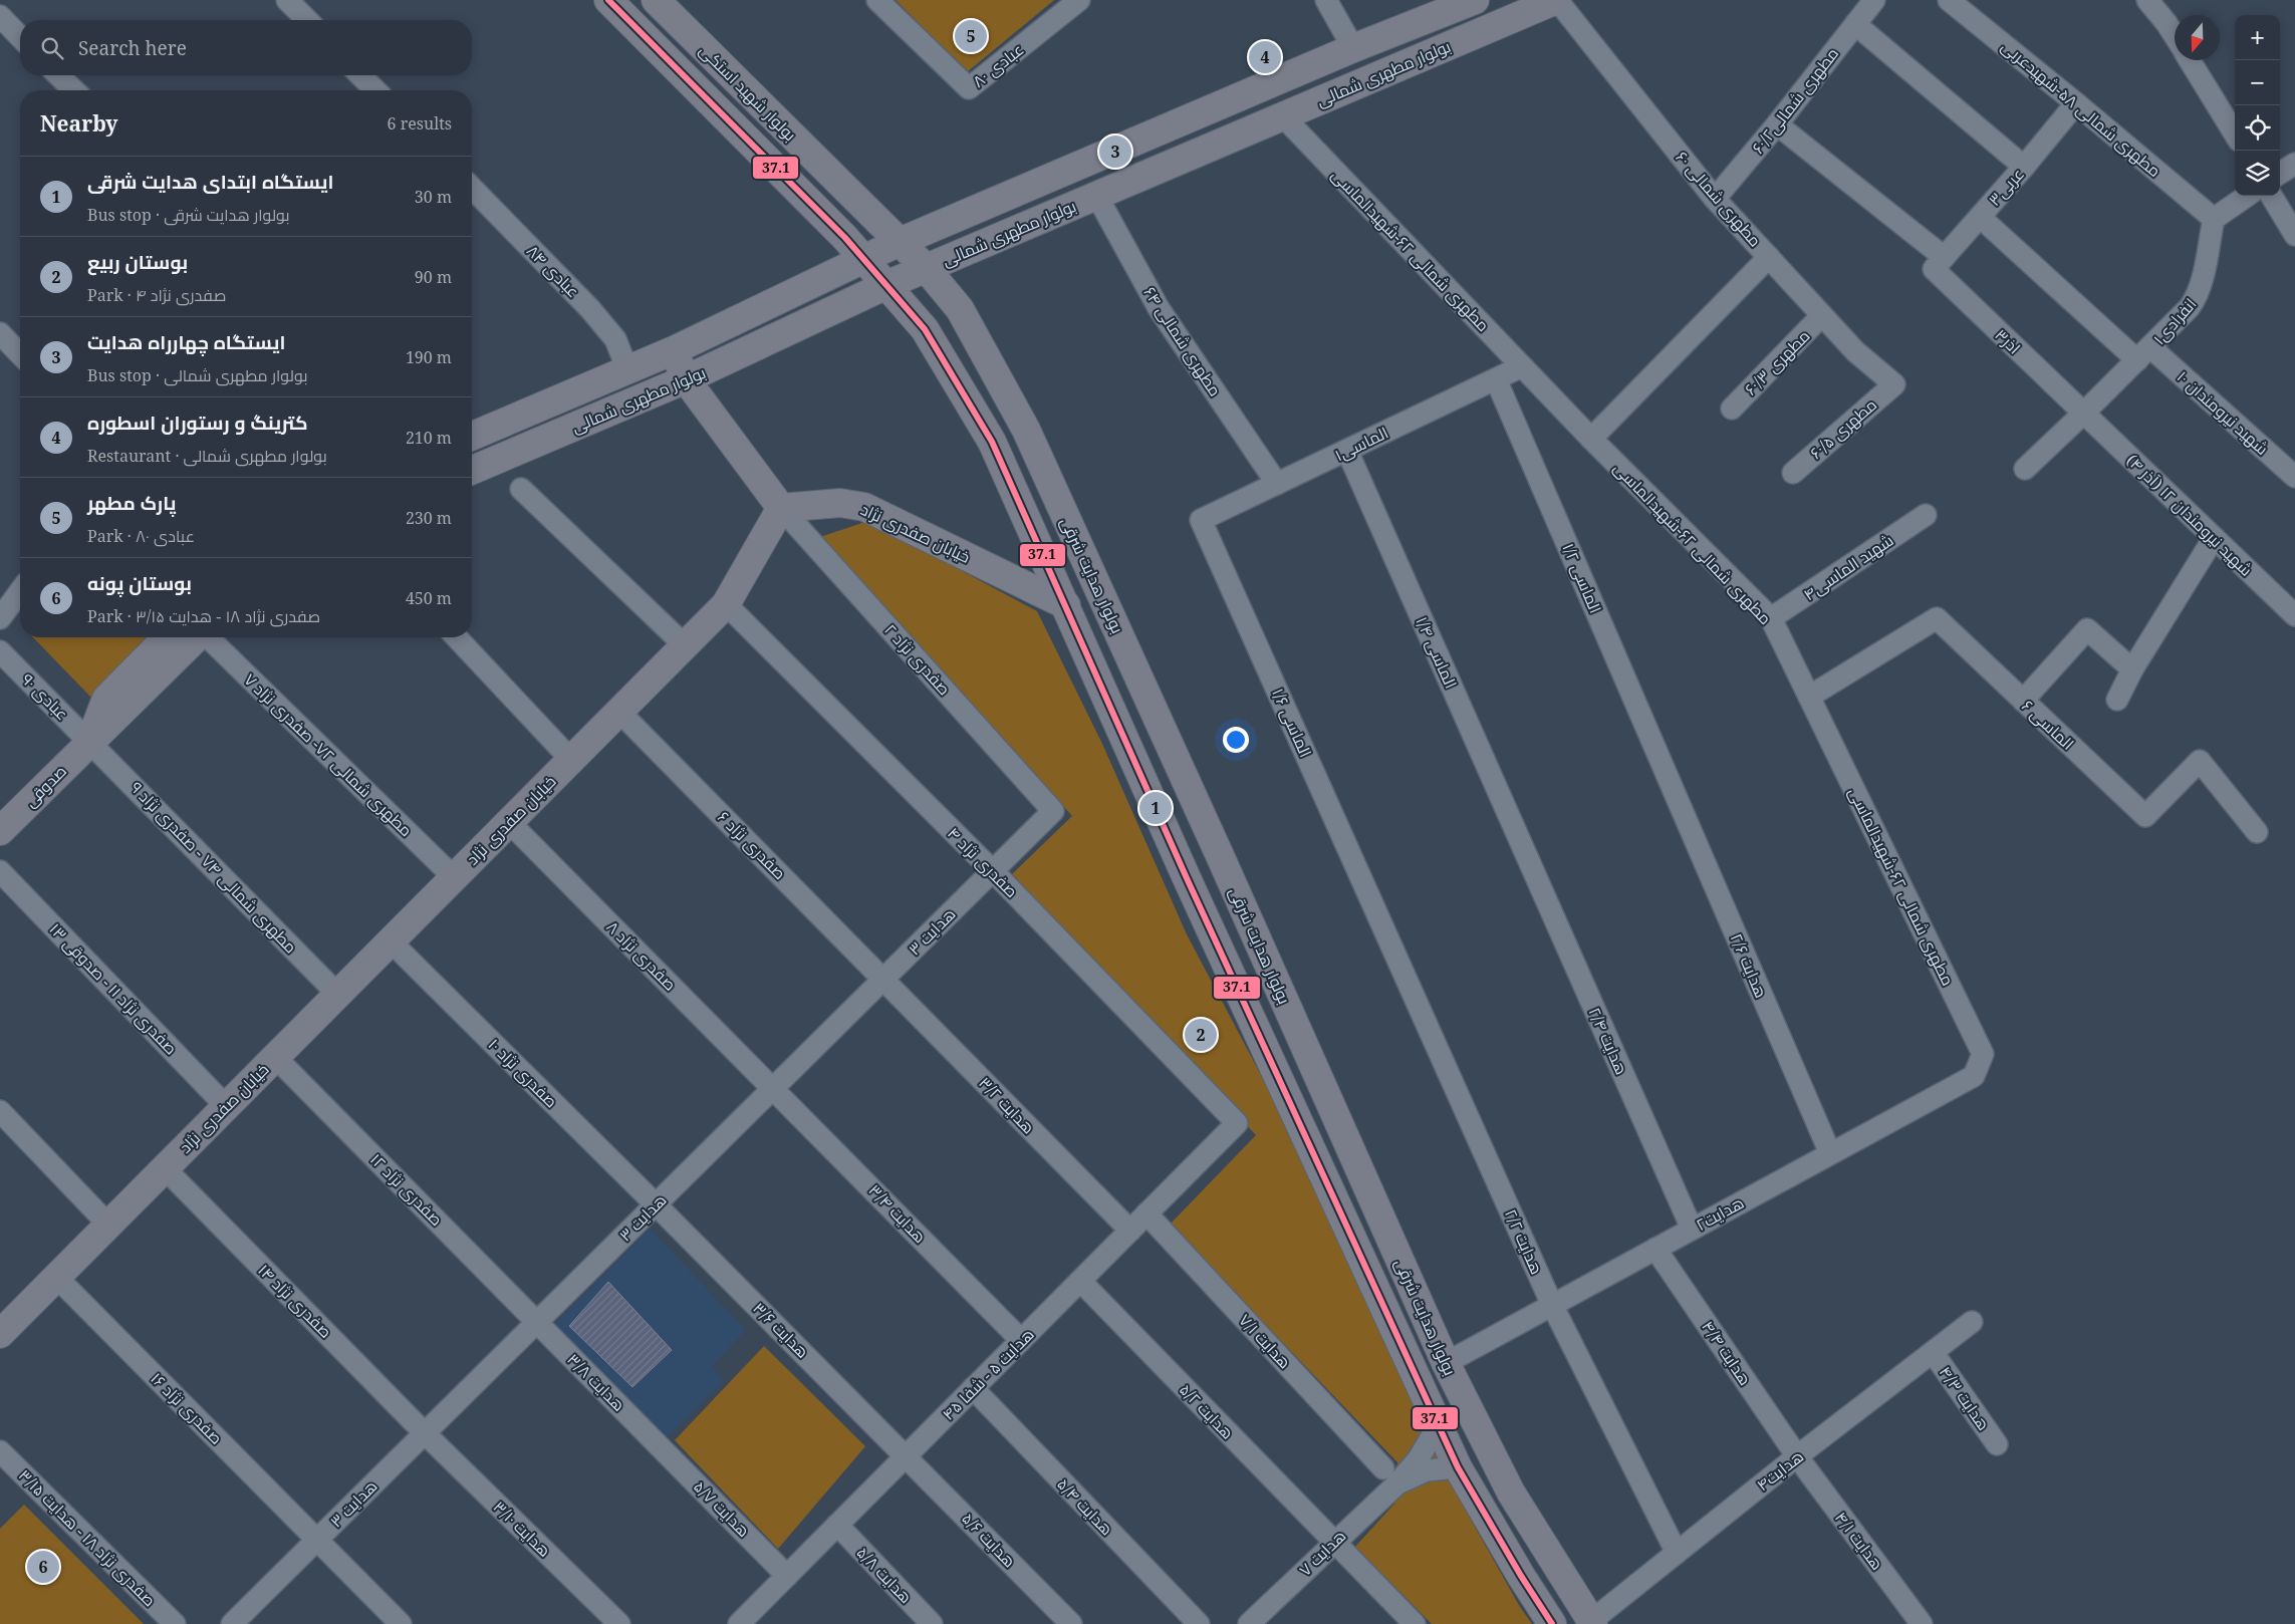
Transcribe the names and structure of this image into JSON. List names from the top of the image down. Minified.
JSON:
{"streets":{"main road":["بولوار مطهری شمالی","بولوار شهید استکی","خیابان صفدری نژاد","بولوار هدایت شرقی","صدوقی"],"street":["عبادی ۸۰","مطهری شمالی۶۰/۲","مطهری شمالی ۵۸-شهیدعربی","عربی۳","مطهری شمالی ۶۰","مطهری شمالی ۶۲-شهیدالماسی","عبادی ۸۴","انفرادی۱","مطهری شمالی ۶۴","اذر۳","مطهری ۶۰/۳","شهید نیرومندان ۱۰","مطهری ۶۰/۵","الماسی۱","شهید نیرومندان ۱۲ (آذر ۴)","شهید الماسی۴","الماسی ۱/۲","الماسی ۱/۴","صفدری نژاد ۲","عبادی ۹۰","الماسی ۱/۶","الماسی ۶","مطهری شمالی ۷۲- صفدری نژاد ۷","صفدری نژاد ۶","صفدری نژاد ۴","مطهری شمالی ۷۴ - صفدری نژاد ۹","هدایت ۳","صفدری نژاد ۸","هدایت ۲/۶","صفدری نژاد ۱۱ - صدوقی ۱۳","هدایت ۲/۴","صفدری نژاد ۱۰","هدایت ۳/۲","صفدری نژاد ۱۲","هدایت ۳/۴","هدایت۲","هدایت ۲/۲","صفدری نژاد ۱۴","هدایت ۳/۶","هدایت ۷/۱","هدایت ۴/۴","هدایت ۵ - شفا ۴۵","هدایت ۳/۸","هدایت ۴/۳","صفدری نژاد ۱۶","هدایت ۵/۲","هدایت۴","هدایت ۵/۴","هدایت ۵/۷","هدایت ۳/۱۰","صفدری نژاد ۱۸ - هدایت ۳/۱۵","هدایت ۵/۶","هدایت ۴/۱","هدایت ۷","هدایت ۵/۸"]},"crossings":[["بولوار مطهری شمالی","بولوار شهید استکی"],["بولوار مطهری شمالی","مطهری شمالی ۶۰"],["بولوار مطهری شمالی","مطهری شمالی ۶۲-شهیدالماسی"],["بولوار مطهری شمالی","عبادی ۸۴"],["بولوار مطهری شمالی","مطهری شمالی ۶۴"],["بولوار مطهری شمالی","بولوار هدایت شرقی"],["بولوار شهید استکی","بولوار هدایت شرقی"],["مطهری شمالی۶۰/۲","مطهری شمالی ۶۰"],["مطهری شمالی۶۰/۲","اذر۳"],["مطهری شمالی ۵۸-شهیدعربی","عربی۳"],["مطهری شمالی ۵۸-شهیدعربی","انفرادی۱"],["عربی۳","اذر۳"],["عربی۳","شهید نیرومندان ۱۰"],["مطهری شمالی ۶۰","مطهری ۶۰/۳"],["مطهری شمالی ۶۰","مطهری ۶۰/۵"],["مطهری شمالی ۶۲-شهیدالماسی","الماسی۱"],["مطهری شمالی ۶۲-شهیدالماسی","شهید الماسی۴"],["مطهری شمالی ۶۲-شهیدالماسی","الماسی ۶"],["مطهری شمالی ۶۲-شهیدالماسی","هدایت۲"],["انفرادی۱","اذر۳"],["انفرادی۱","شهید نیرومندان ۱۰"],["انفرادی۱","شهید نیرومندان ۱۲ (آذر ۴)"],["مطهری شمالی ۶۴","الماسی۱"],["اذر۳","شهید نیرومندان ۱۲ (آذر ۴)"],["الماسی۱","الماسی ۱/۲"],["الماسی۱","الماسی ۱/۴"],["الماسی۱","الماسی ۱/۶"],["خیابان صفدری نژاد","بولوار هدایت شرقی"],["خیابان صفدری نژاد","صفدری نژاد ۲"],["خیابان صفدری نژاد","مطهری شمالی ۷۲- صفدری نژاد ۷"],["خیابان صفدری نژاد","صفدری نژاد ۶"],["خیابان صفدری نژاد","صفدری نژاد ۴"],["خیابان صفدری نژاد","مطهری شمالی ۷۴ - صفدری نژاد ۹"],["خیابان صفدری نژاد","صفدری نژاد ۸"],["خیابان صفدری نژاد","صفدری نژاد ۱۱ - صدوقی ۱۳"],["خیابان صفدری نژاد","صفدری نژاد ۱۰"],["خیابان صفدری نژاد","صفدری نژاد ۱۲"],["خیابان صفدری نژاد","صفدری نژاد ۱۴"],["خیابان صفدری نژاد","صفدری نژاد ۱۶"],["بولوار هدایت شرقی","هدایت۲"],["بولوار هدایت شرقی","هدایت۴"],["بولوار هدایت شرقی","هدایت ۷"],["الماسی ۱/۲","هدایت ۲/۶"],["الماسی ۱/۴","هدایت ۲/۴"],["صفدری نژاد ۲","هدایت ۳"],["عبادی ۹۰","صدوقی"],["عبادی ۹۰","مطهری شمالی ۷۴ - صفدری نژاد ۹"],["الماسی ۱/۶","هدایت ۲/۲"],["صدوقی","مطهری شمالی ۷۴ - صفدری نژاد ۹"],["صفدری نژاد ۶","هدایت ۳"],["صفدری نژاد ۶","هدایت ۳/۲"],["صفدری نژاد ۴","هدایت ۳"],["صفدری نژاد ۴","هدایت ۵ - شفا ۴۵"],["هدایت ۳","صفدری نژاد ۸"],["هدایت ۳","صفدری نژاد ۱۰"],["هدایت ۳","هدایت ۳/۲"],["هدایت ۳","صفدری نژاد ۱۲"],["هدایت ۳","هدایت ۳/۴"],["هدایت ۳","صفدری نژاد ۱۴"],["هدایت ۳","هدایت ۳/۶"],["هدایت ۳","هدایت ۳/۸"],["هدایت ۳","صفدری نژاد ۱۶"],["هدایت ۳","هدایت ۳/۱۰"],["صفدری نژاد ۸","هدایت ۳/۴"],["هدایت ۲/۶","هدایت۲"],["هدایت ۲/۴","هدایت۲"],["صفدری نژاد ۱۰","هدایت ۳/۶"],["هدایت ۳/۲","هدایت ۵ - شفا ۴۵"],["صفدری نژاد ۱۲","هدایت ۳/۸"],["هدایت ۳/۴","هدایت ۵ - شفا ۴۵"],["هدایت۲","هدایت ۲/۲"],["هدایت۲","هدایت ۴/۴"],["هدایت ۲/۲","هدایت۴"],["صفدری نژاد ۱۴","هدایت ۳/۱۰"],["هدایت ۳/۶","هدایت ۵ - شفا ۴۵"],["هدایت ۳/۶","هدایت ۵/۶"],["هدایت ۷/۱","هدایت ۵ - شفا ۴۵"],["هدایت ۷/۱","هدایت ۷"],["هدایت ۴/۴","هدایت۴"],["هدایت ۴/۴","هدایت ۴/۱"],["هدایت ۵ - شفا ۴۵","هدایت ۵/۲"],["هدایت ۵ - شفا ۴۵","هدایت ۵/۴"],["هدایت ۵ - شفا ۴۵","هدایت ۵/۷"],["هدایت ۵ - شفا ۴۵","هدایت ۵/۶"],["هدایت ۵ - شفا ۴۵","هدایت ۵/۸"],["هدایت ۳/۸","هدایت ۵/۷"],["هدایت ۴/۳","هدایت۴"],["هدایت ۵/۲","هدایت ۷"],["هدایت۴","هدایت ۴/۱"]],"lines":["transit line 37.1"],"north":"bottom","page":{"map_buttons":["+","−"],"pins":["5","4","3","1","2","6"],"search":"Search here","heading":["Nearby","6 results"],"list":[{"mark":"1","name":"ایستگاه ابتدای هدایت شرقی","note":"Bus stop · بولوار هدایت شرقی","value":"30 m"},{"mark":"2","name":"بوستان ربیع","note":"Park · صفدری نژاد ۴","value":"90 m"},{"mark":"3","name":"ایستگاه چهارراه هدایت","note":"Bus stop · بولوار مطهری شمالی","value":"190 m"},{"mark":"4","name":"کترینگ و رستوران اسطوره","note":"Restaurant · بولوار مطهری شمالی","value":"210 m"},{"mark":"5","name":"پارک مطهر","note":"Park · عبادی ۸۰","value":"230 m"},{"mark":"6","name":"بوستان پونه","note":"Park · صفدری نژاد ۱۸ - هدایت ۳/۱۵","value":"450 m"}]}}
